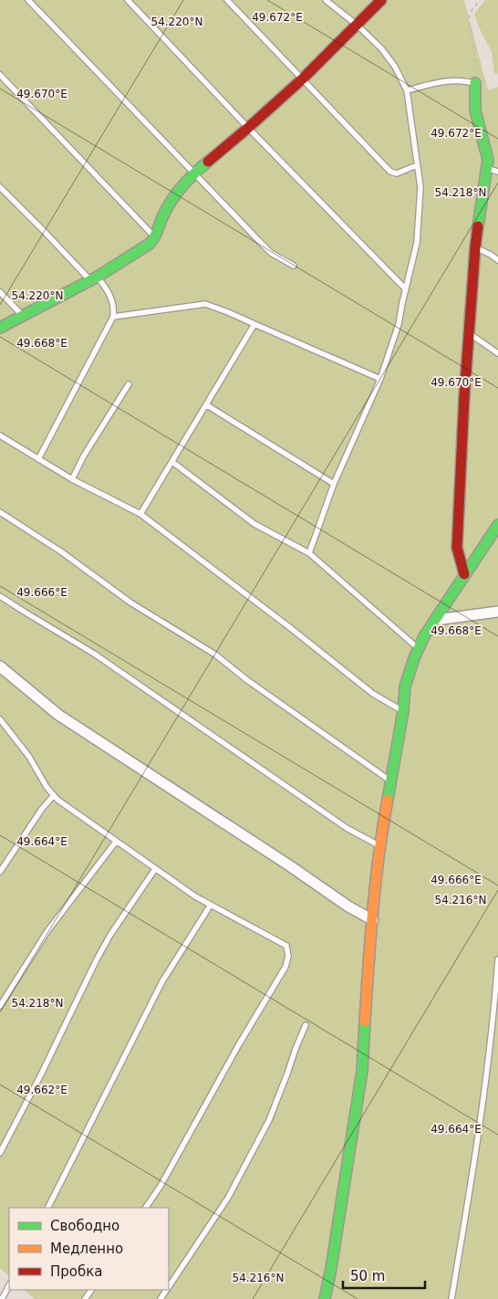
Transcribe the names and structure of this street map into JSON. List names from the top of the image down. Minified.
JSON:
{"legend":["Свободно","Медленно","Пробка"],"scale_bar":"50 m","coordinates":["49.672°E","54.220°N","49.670°E","54.218°N","49.668°E","49.666°E","49.664°E","54.216°N","49.662°E"]}
